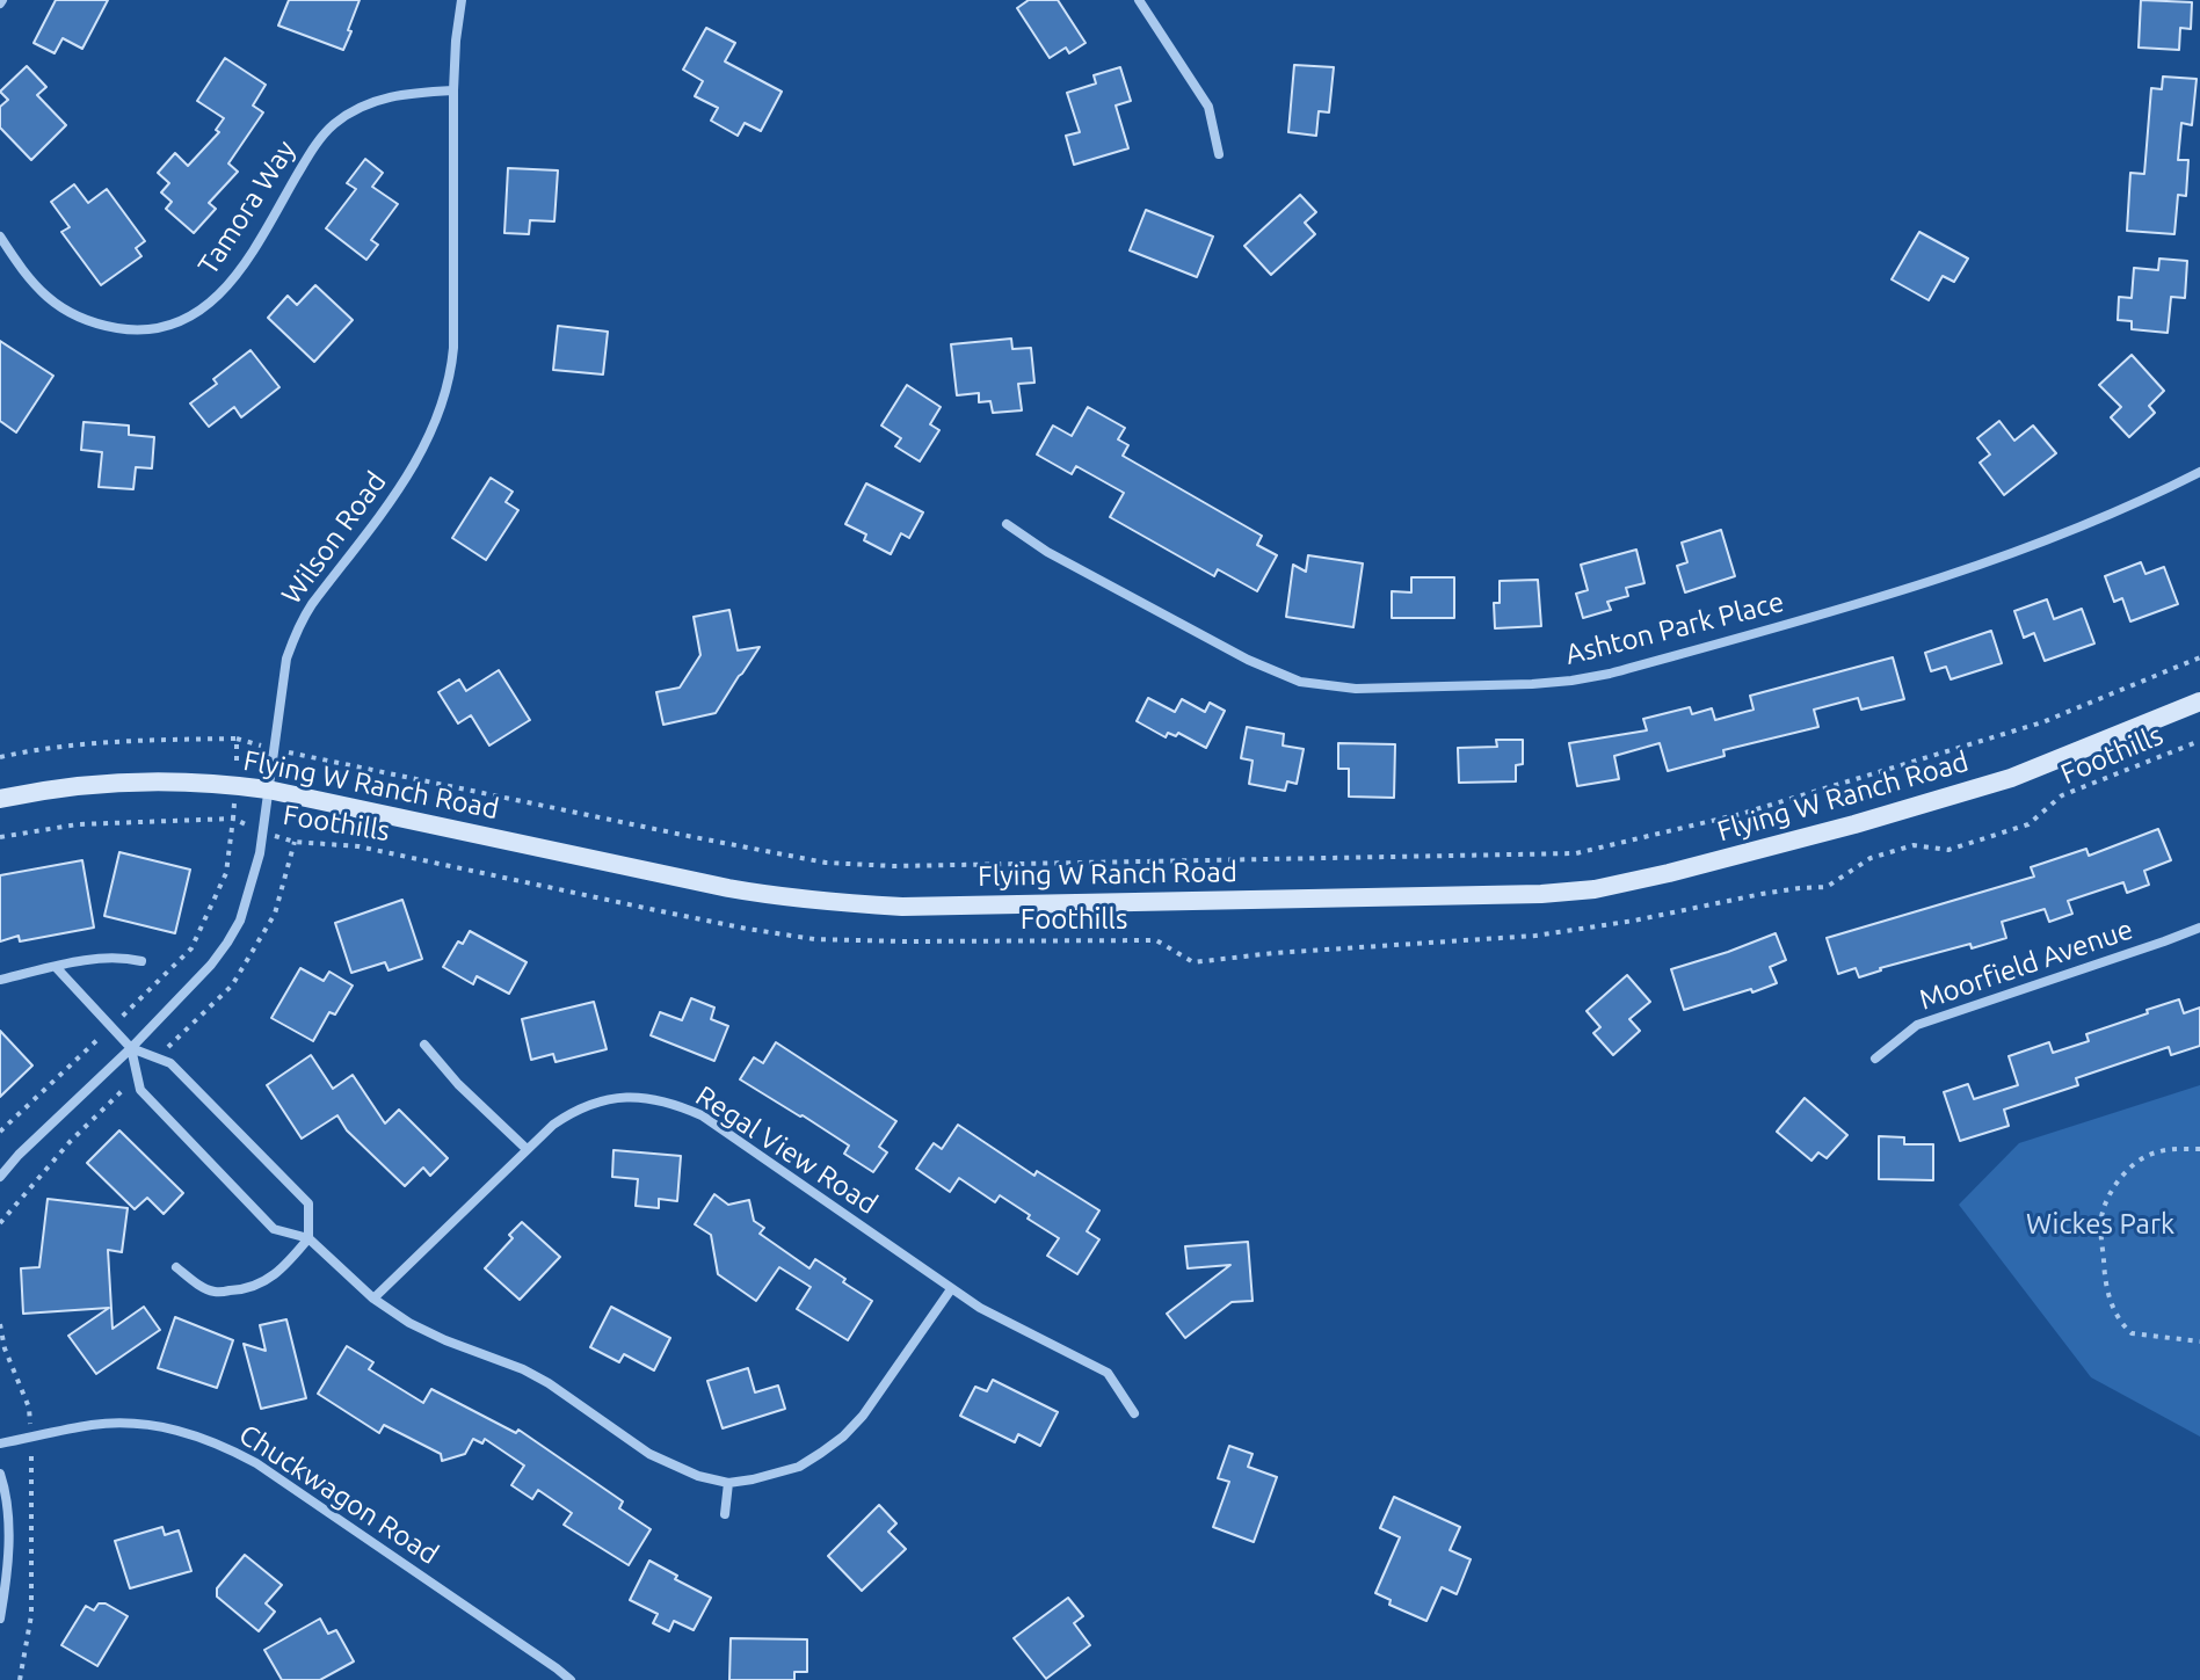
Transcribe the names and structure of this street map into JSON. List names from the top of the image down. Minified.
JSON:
{"streets":{"street":["Tamora Way","Wilson Road","Ashton Park Place","Flying W Ranch Road","Moorfield Avenue","Regal View Road","Chuckwagon Road"],"path":["Foothills"]},"crossings":[["Tamora Way","Wilson Road"],["Wilson Road","Foothills"],["Wilson Road","Flying W Ranch Road"]],"parks":["Wickes Park"]}
